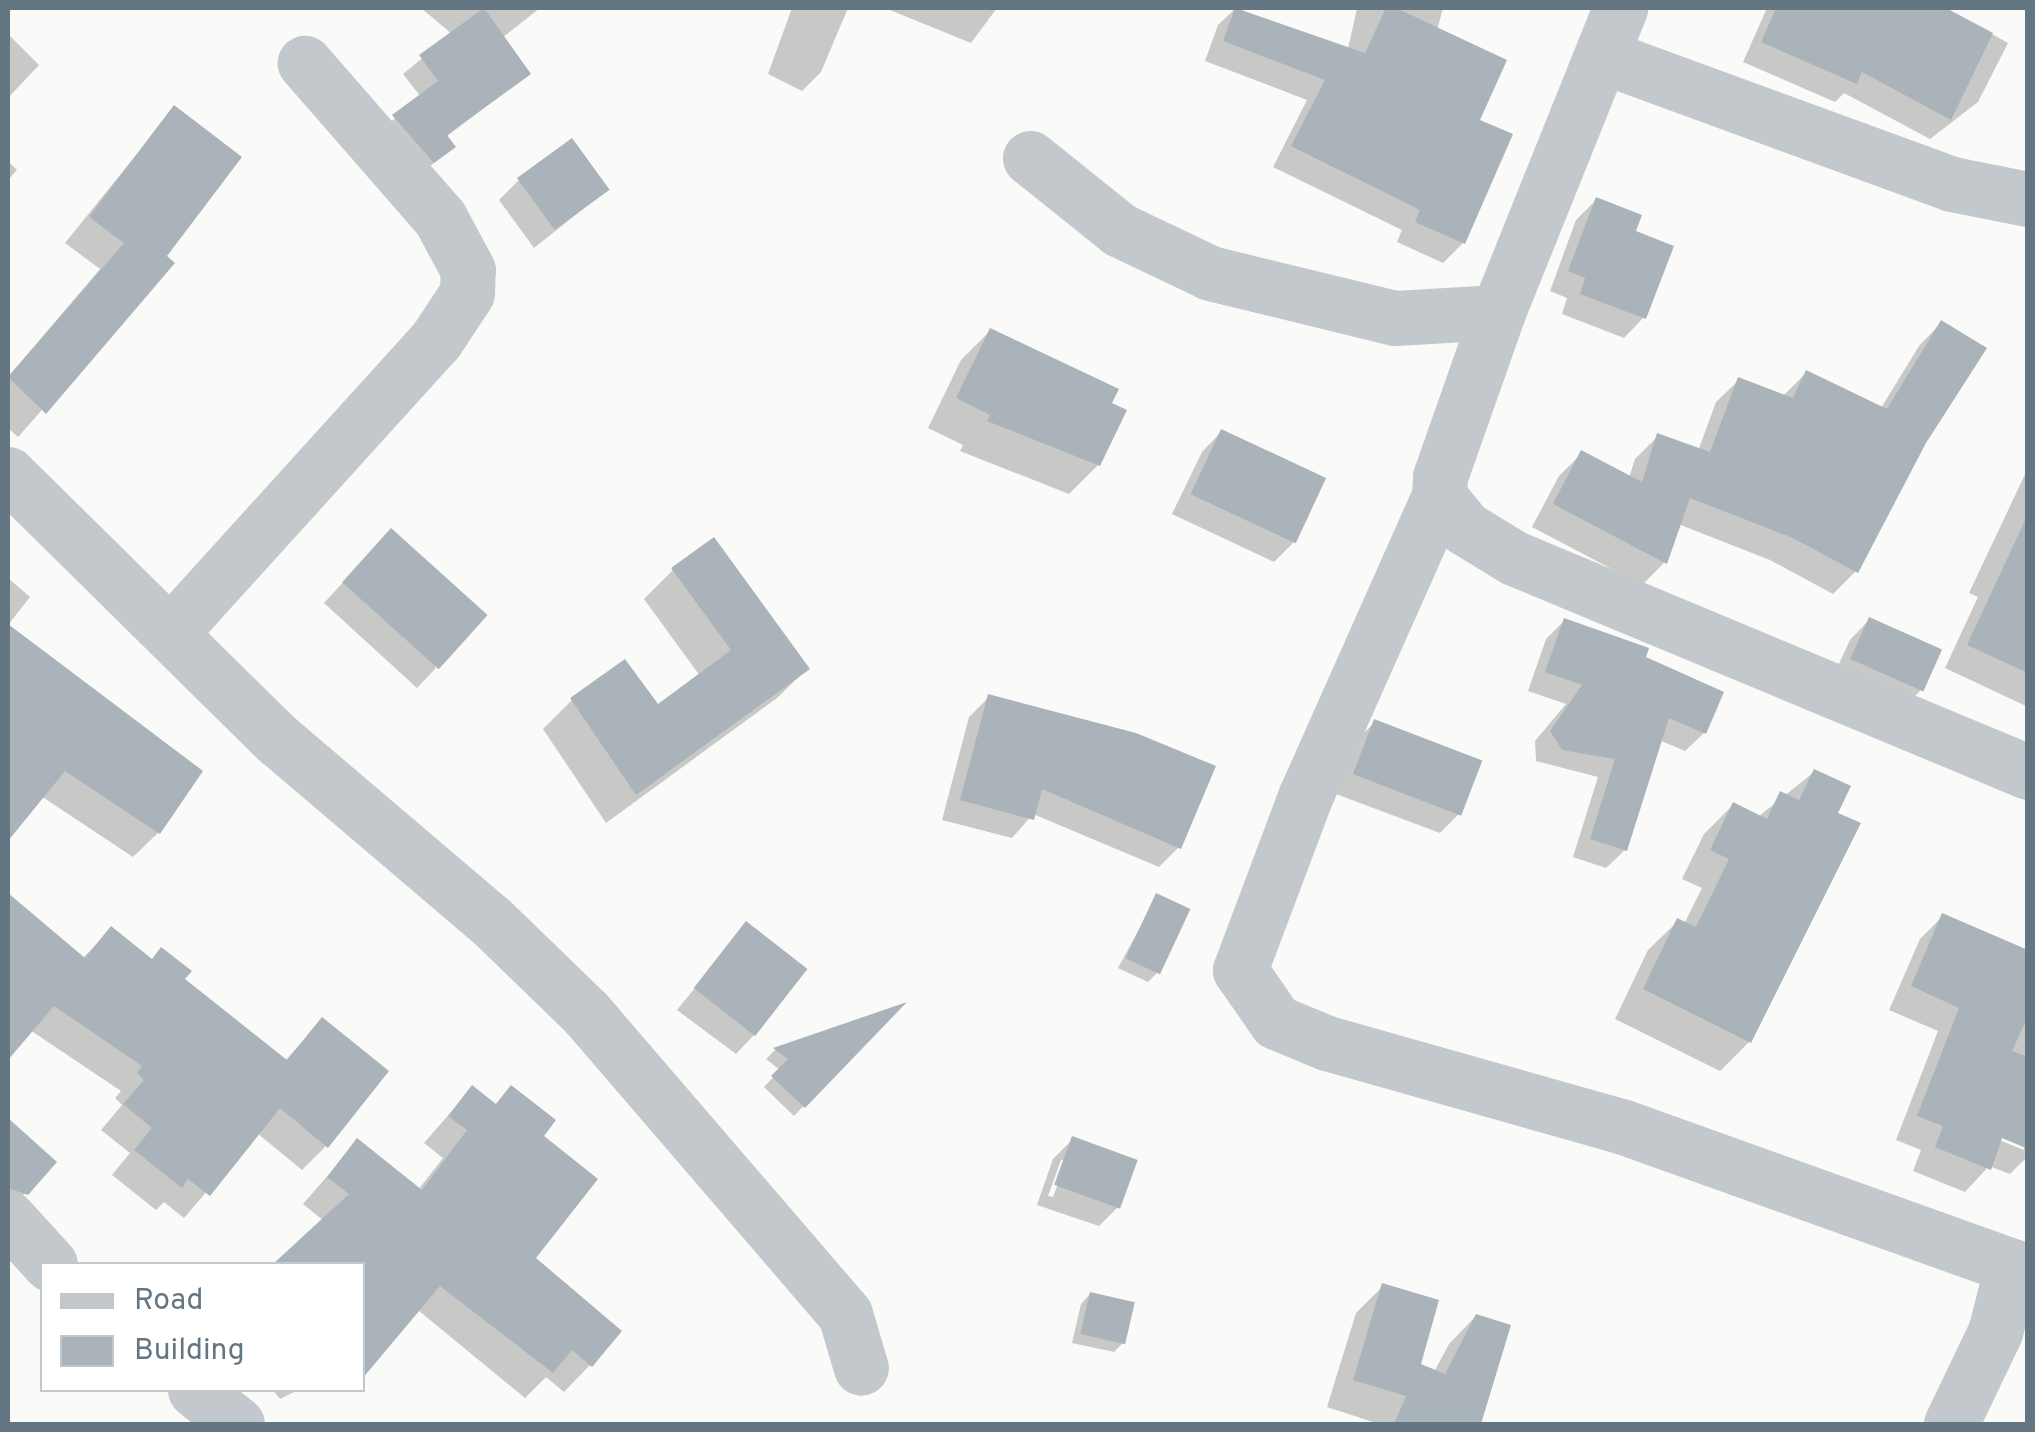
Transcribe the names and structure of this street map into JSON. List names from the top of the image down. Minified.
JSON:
{"legend":["Road","Building"]}
